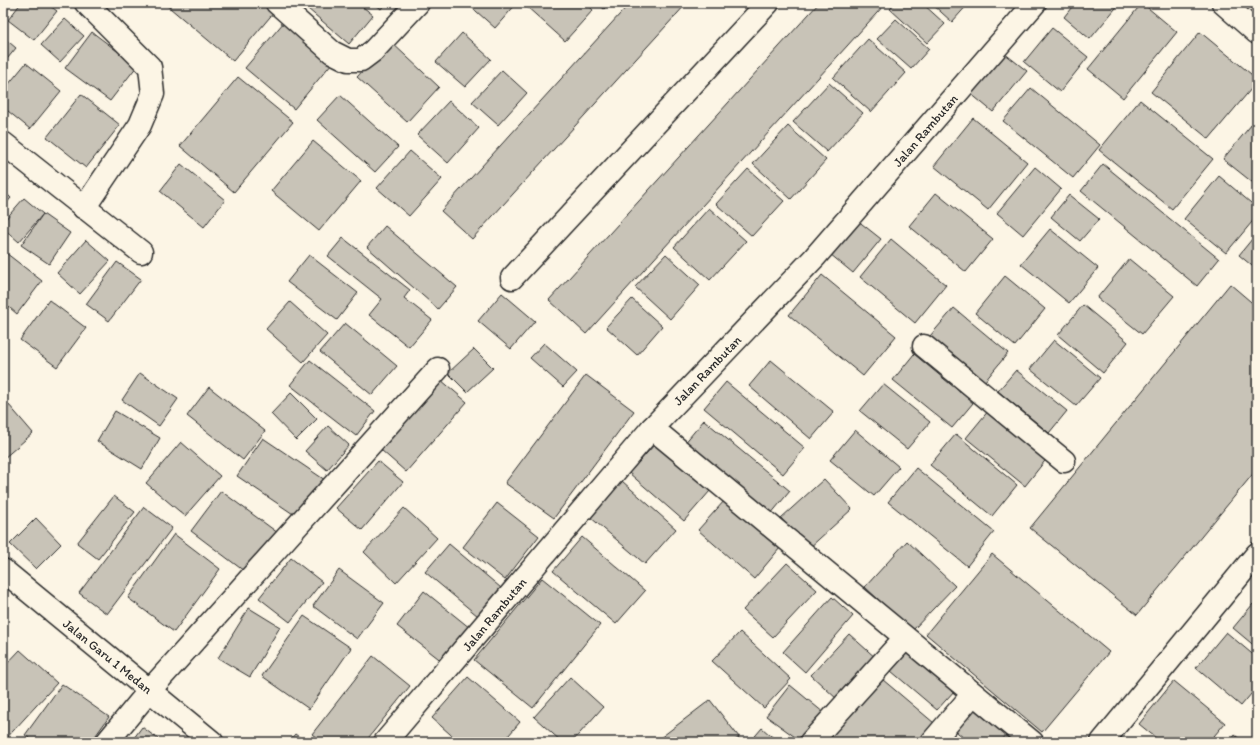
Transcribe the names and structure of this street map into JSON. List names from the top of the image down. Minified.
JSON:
{"streets":{"street":["Jalan Rambutan","Jalan Garu 1 Medan"]}}
